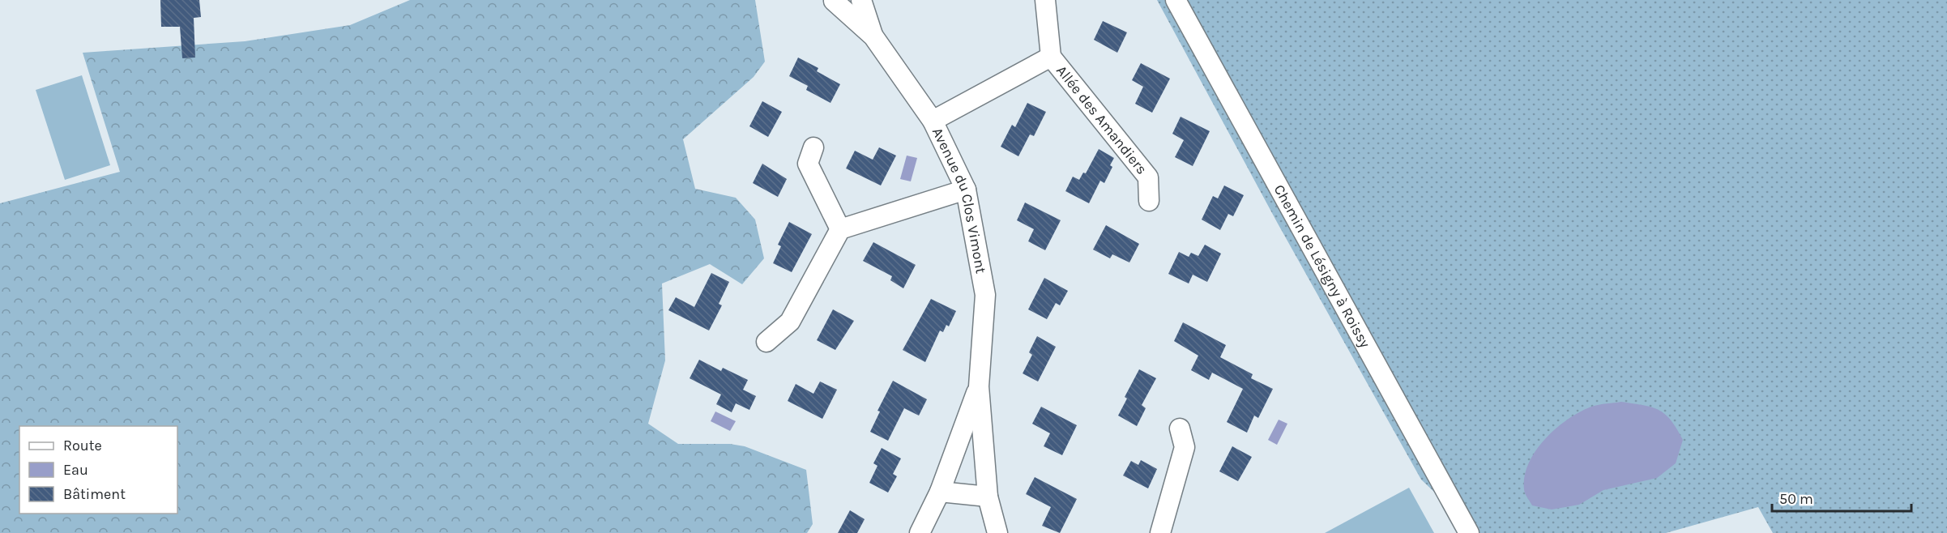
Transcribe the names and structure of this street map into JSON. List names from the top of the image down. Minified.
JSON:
{"streets":{"street":["Allée des Amandiers","Avenue du Clos Vimont","Chemin de Lésigny à Roissy"]},"crossings":[["Allée des Amandiers","Avenue du Clos Vimont"]],"legend":["Route","Eau","Bâtiment"],"scale_bar":"50 m"}
